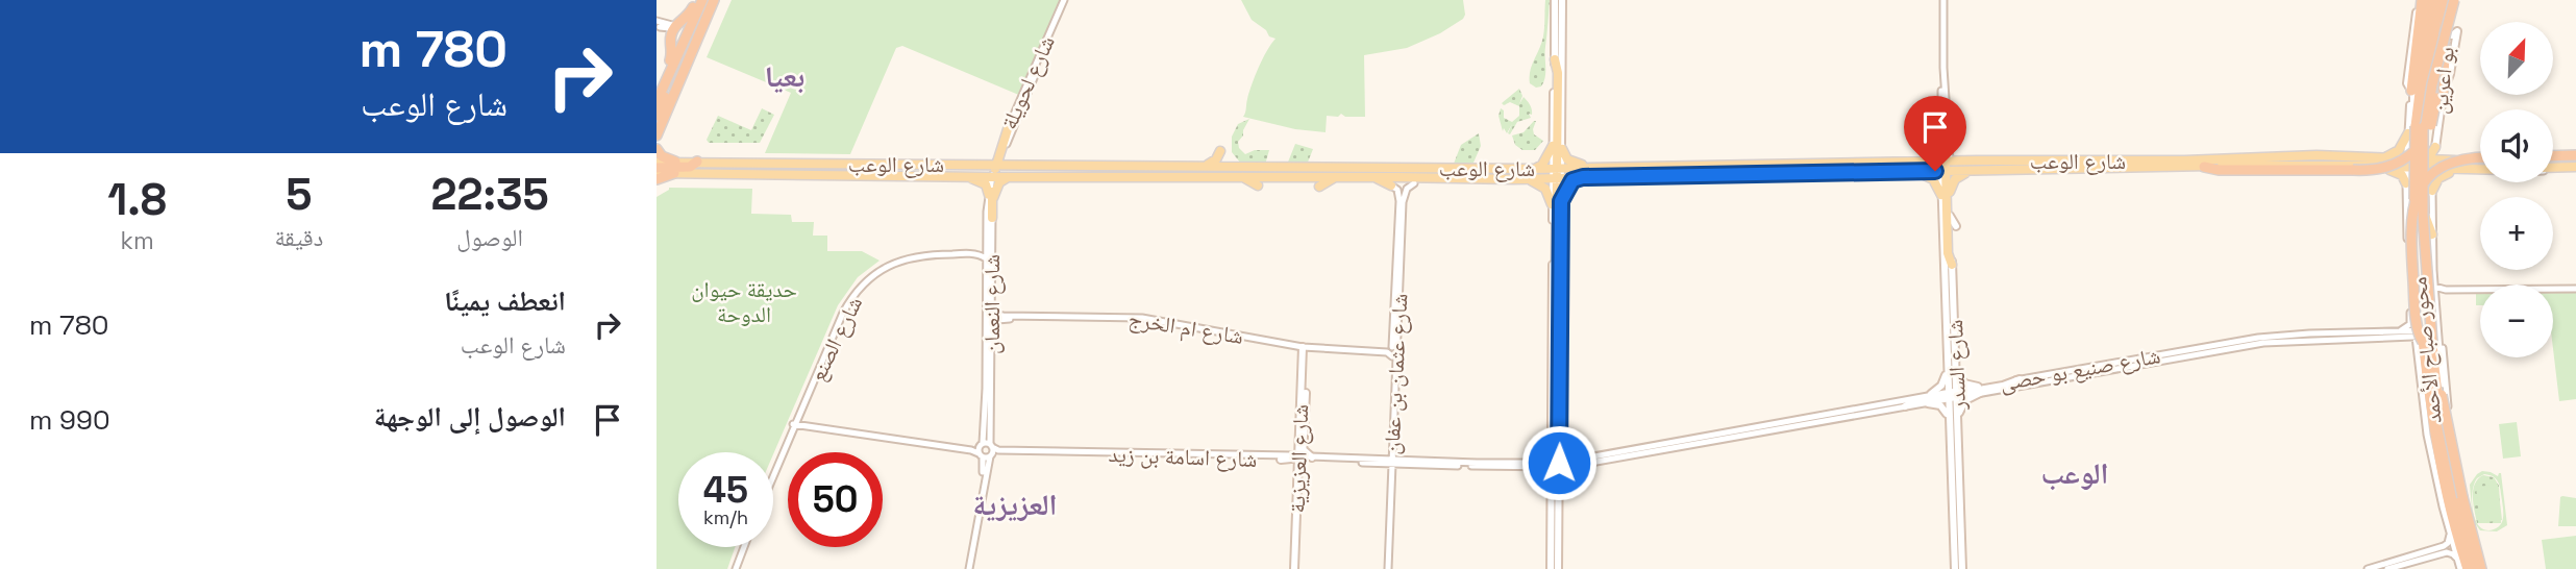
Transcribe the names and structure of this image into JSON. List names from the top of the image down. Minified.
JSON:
{"streets":{"highway":["بو اعرين","محور صباح الأحمد"],"main road":["شارع الوعب","شارع السدر","شارع العزيزية"],"street":["شارع لحويلة","شارع النعمان","شارع ام الخرج","شارع الصنع","شارع صنيع بو حصى","شارع عثمان بن عفان","شارع اسامة بن زيد"]},"crossings":[["شارع لحويلة","شارع الوعب"],["شارع لحويلة","شارع النعمان"],["شارع الوعب","شارع النعمان"],["شارع الوعب","محور صباح الأحمد"],["شارع الوعب","شارع السدر"],["شارع النعمان","شارع ام الخرج"],["شارع النعمان","شارع الصنع"],["شارع النعمان","شارع اسامة بن زيد"],["شارع ام الخرج","شارع عثمان بن عفان"],["شارع ام الخرج","شارع العزيزية"],["شارع الصنع","شارع اسامة بن زيد"],["محور صباح الأحمد","شارع صنيع بو حصى"],["شارع السدر","شارع صنيع بو حصى"]],"districts":["بعيا","الوعب","العزيزية"],"parks":["حديقة حيوان الدوحة"],"north":"top right","page":{"turn":["780 m","شارع الوعب"],"map_buttons":["+","−"],"eta":["22:35","الوصول","5","دقيقة","1.8","km"],"list":[{"name":"انعطف يمينًا","note":"شارع الوعب","value":"780 m"},{"name":"الوصول إلى الوجهة","value":"990 m"}],"speed":"45 km/h","limit":"50"}}
